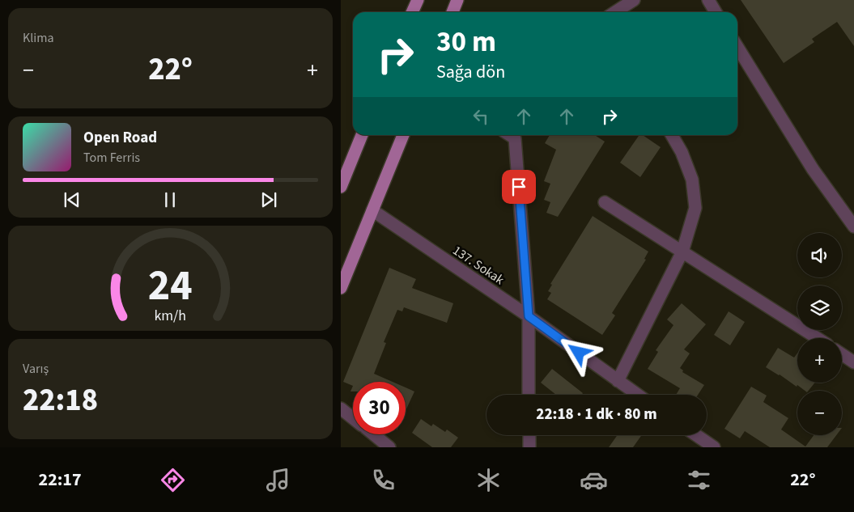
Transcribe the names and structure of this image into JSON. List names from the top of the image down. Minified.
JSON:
{"streets":{"street":["137. Sokak"]},"page":{"tile":["Klima",["Varış","22:18"]],"turn":["30 m","Sağa dön"],"heat":["−","22°","+"],"song":["Open Road","Tom Ferris"],"map_buttons":["+","−"],"limit":"30","trip":"22:18 · 1 dk · 80 m","tabs":["22:17","22°"],"gauge":["24","km/h"]}}
